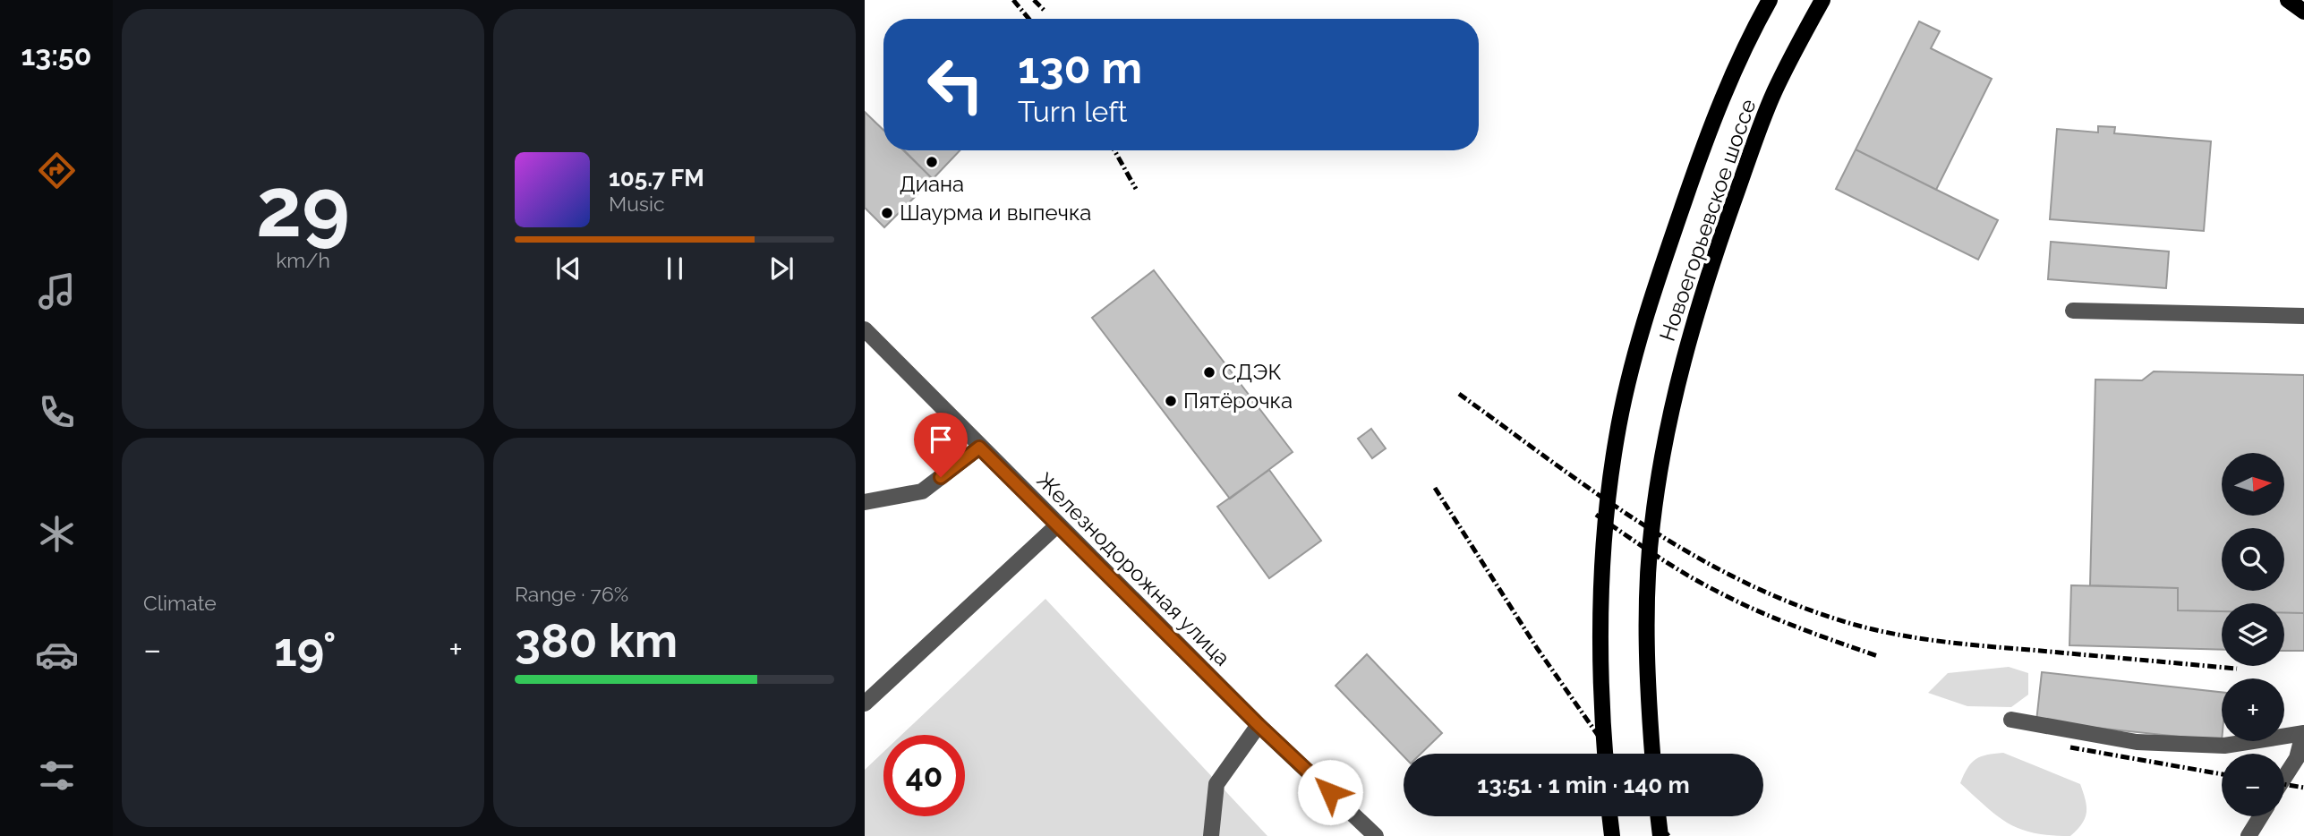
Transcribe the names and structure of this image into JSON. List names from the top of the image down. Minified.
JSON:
{"streets":{"main road":["Новоегорьевское шоссе"],"street":["Железнодорожная улица"]},"places":["Диана","Шаурма и выпечка","СДЭК","Пятёрочка"],"north":"right","page":{"tabs":"13:50","tile":[["29","km/h"],"Climate",["Range · 76%","380 km"]],"turn":["130 m","Turn left"],"song":["105.7 FM","Music"],"map_buttons":["+","−"],"heat":["−","19°","+"],"limit":"40","trip":"13:51 · 1 min · 140 m"}}
